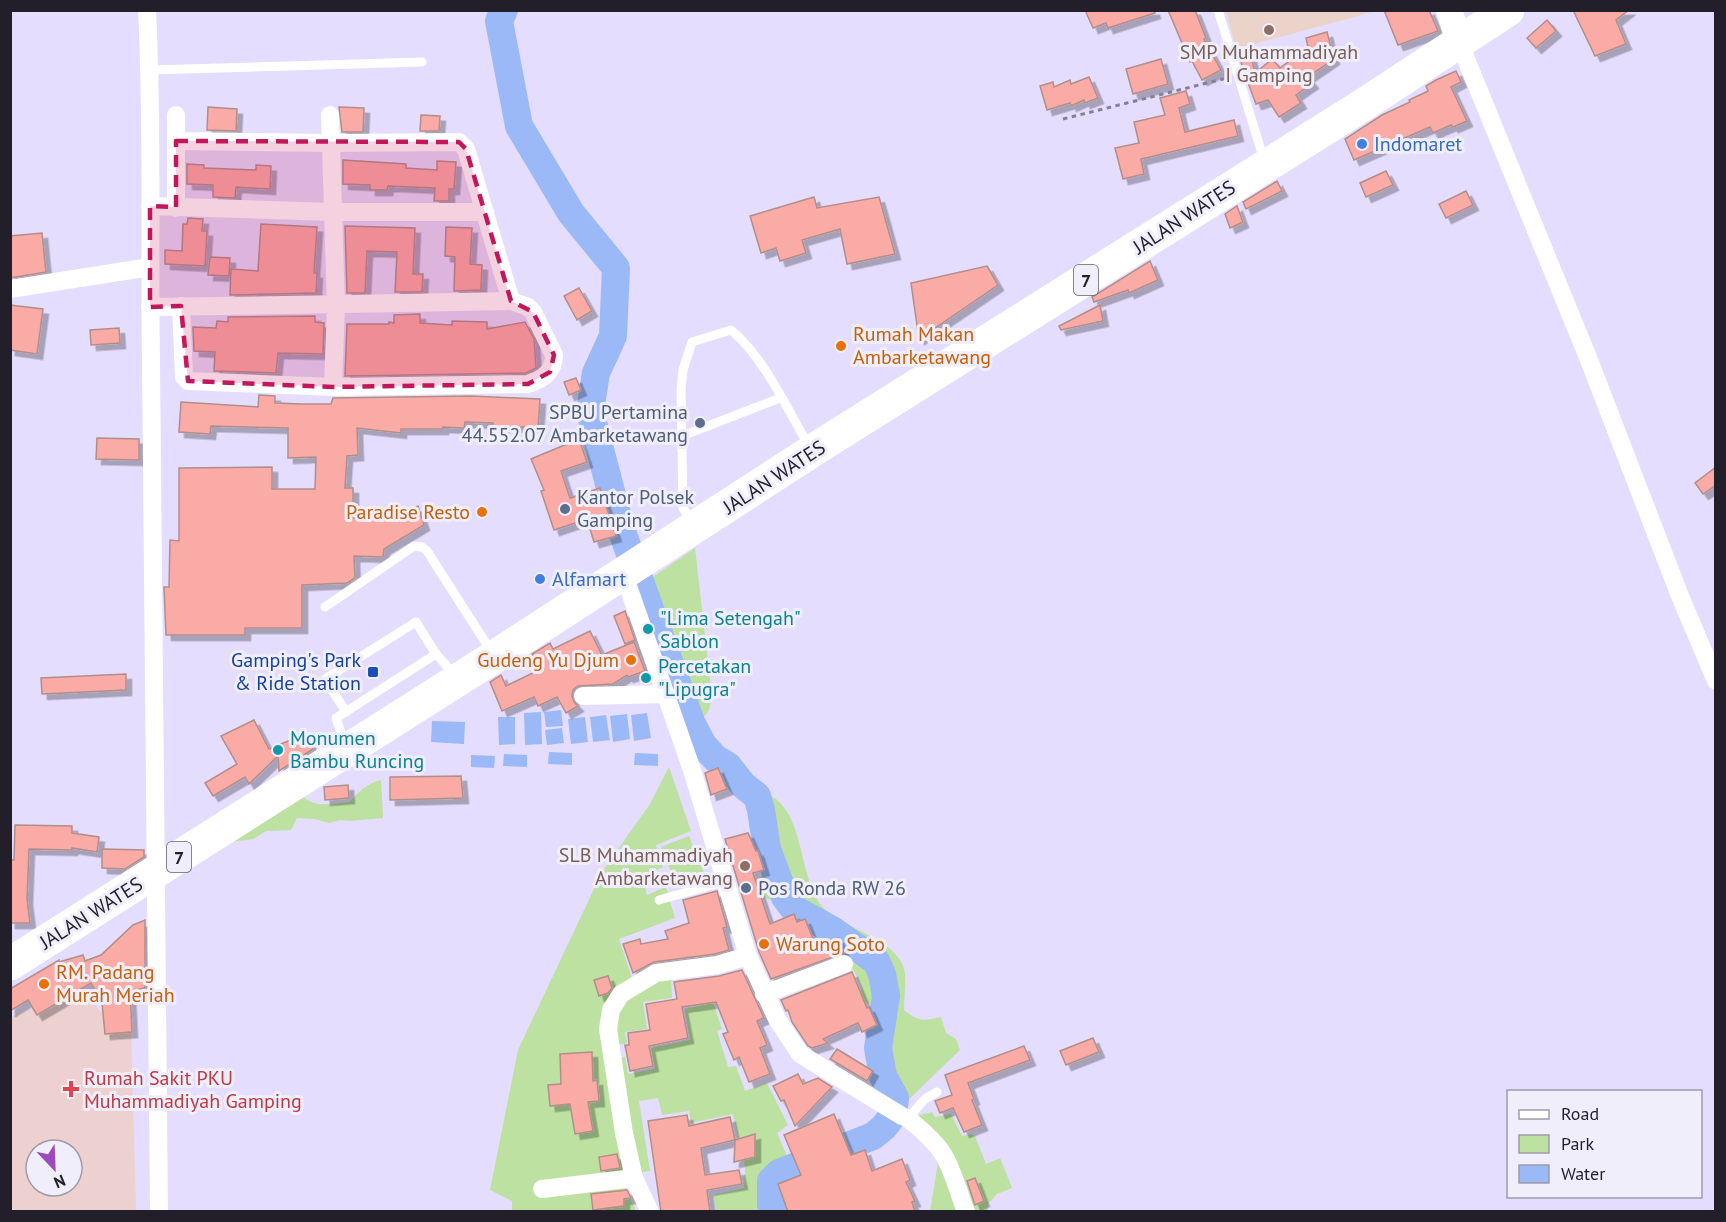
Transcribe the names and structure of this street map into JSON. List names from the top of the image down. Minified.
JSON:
{"streets":{"highway":["JALAN WATES","7"]},"places":{"other":["SMP Muhammadiyah I Gamping","Indomaret","Rumah Makan Ambarketawang","SPBU Pertamina 44.552.07 Ambarketawang","Kantor Polsek Gamping","Paradise Resto","Alfamart","\"Lima Setengah\" Sablon","Gudeng Yu Djum","Percetakan \"Lipugra\"","Monumen Bambu Runcing","SLB Muhammadiyah Ambarketawang","Pos Ronda RW 26","Warung Soto","RM. Padang Murah Meriah"],"transit":["Gamping's Park & Ride Station"],"health":["Rumah Sakit PKU Muhammadiyah Gamping"]},"legend":["Road","Park","Water"],"north":"bottom right"}
